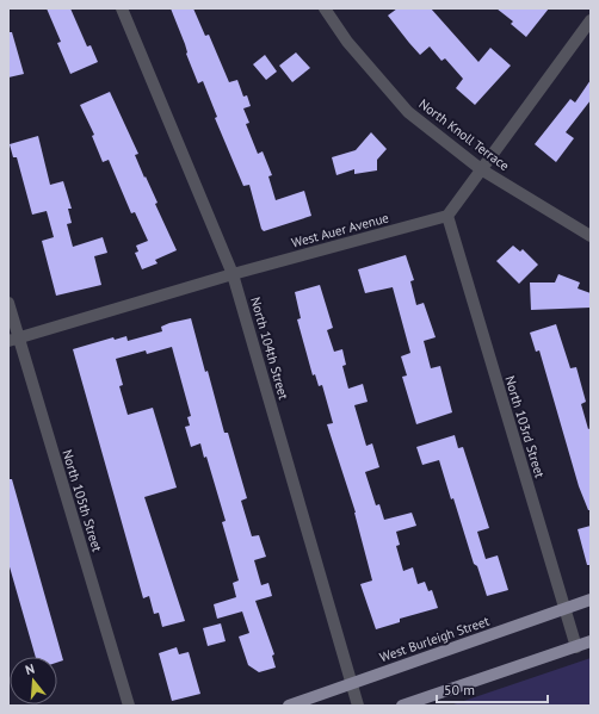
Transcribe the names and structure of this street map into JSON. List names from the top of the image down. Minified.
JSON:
{"streets":{"main road":["West Burleigh Street"],"street":["North Knoll Terrace","West Auer Avenue","North 104th Street","North 103rd Street","North 105th Street"]},"crossings":[["West Auer Avenue","North 104th Street"],["West Auer Avenue","North 103rd Street"],["West Auer Avenue","North 105th Street"],["North 104th Street","West Burleigh Street"],["North 103rd Street","West Burleigh Street"]],"scale_bar":"50 m","north":"top"}
